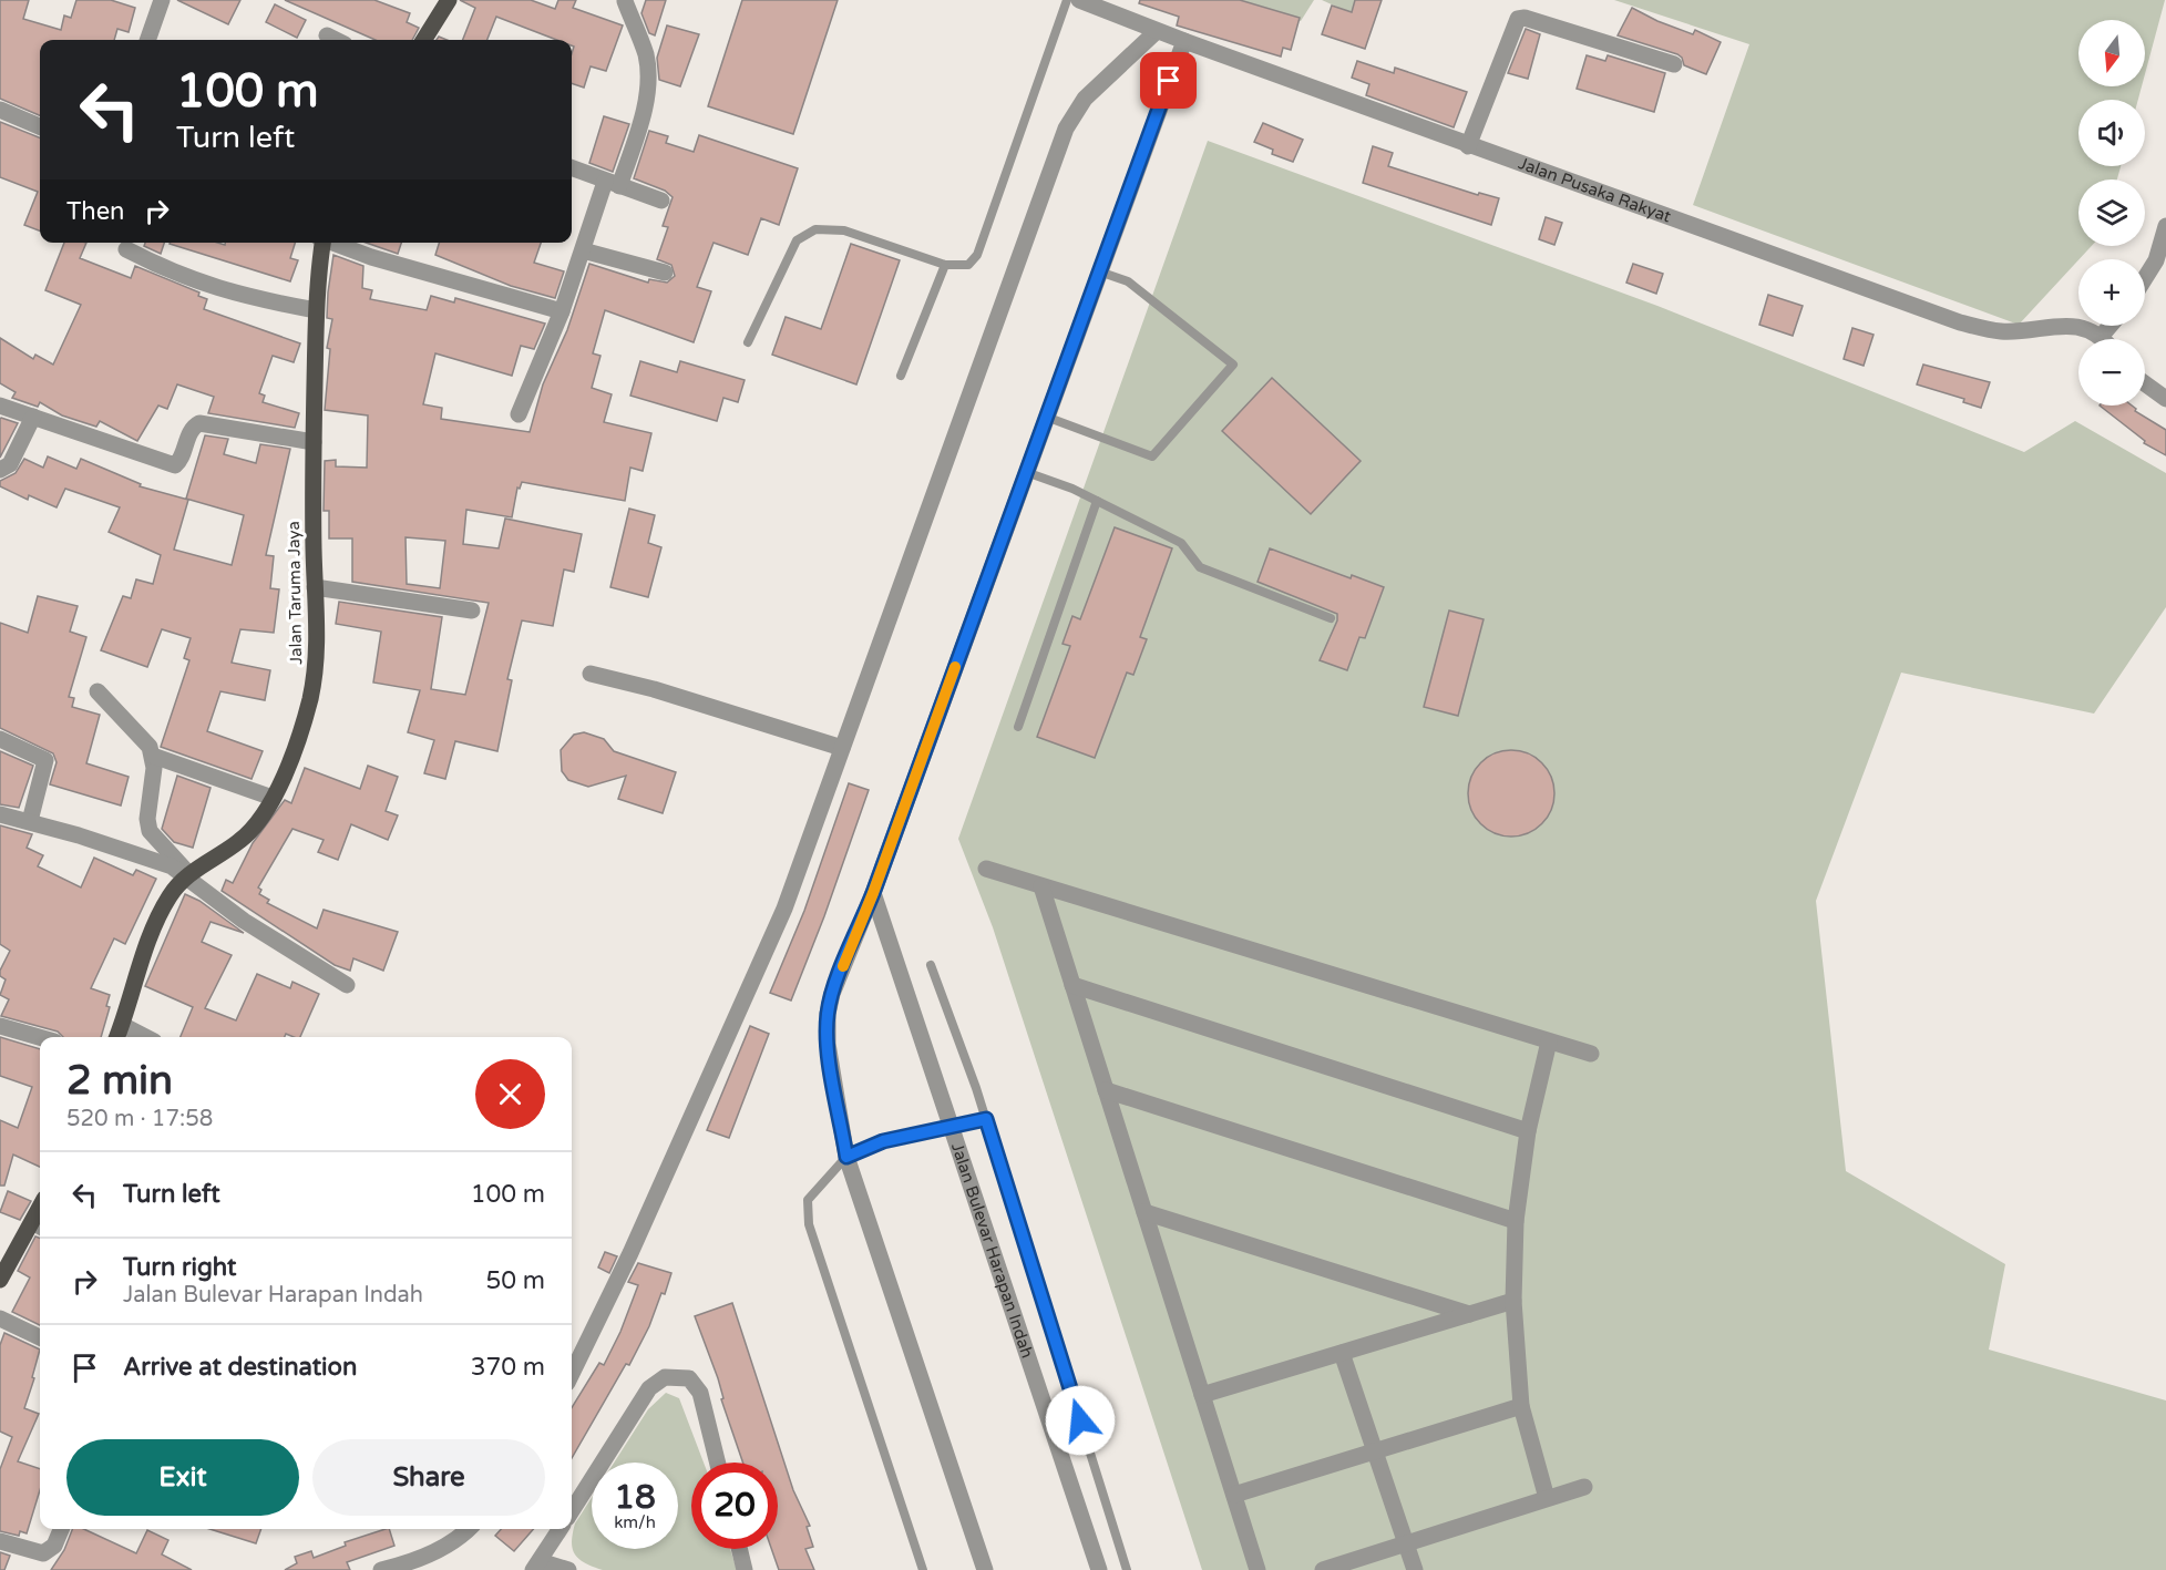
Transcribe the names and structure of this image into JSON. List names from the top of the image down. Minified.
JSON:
{"streets":{"main road":["Jalan Taruma Jaya"],"street":["Jalan Pusaka Rakyat","Jalan Bulevar Harapan Indah"]},"north":"bottom","page":{"map_buttons":["+","−"],"turn":["100 m","Turn left"],"then":"Then","heading":["2 min","520 m · 17:58"],"list":[{"name":"Turn left","value":"100 m"},{"name":"Turn right","note":"Jalan Bulevar Harapan Indah","value":"50 m"},{"name":"Arrive at destination","value":"370 m"}],"buttons":["Exit","Share"],"speed":"18 km/h","limit":"20"}}
